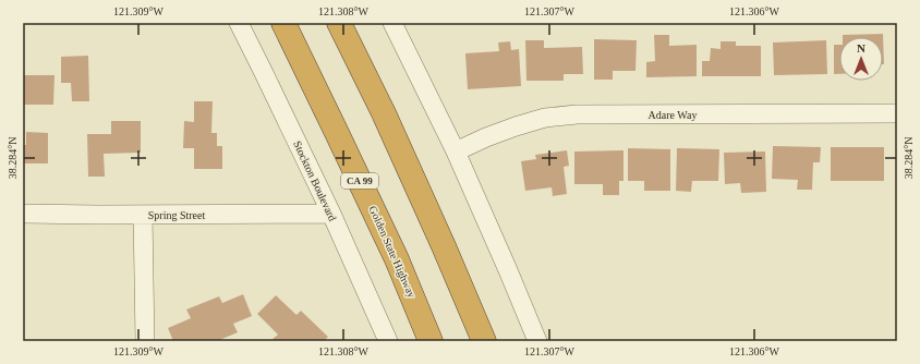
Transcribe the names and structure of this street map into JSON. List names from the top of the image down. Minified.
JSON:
{"streets":{"highway":["CA 99","Golden State Highway"],"street":["Adare Way","Stockton Boulevard","Spring Street"]},"crossings":[["Stockton Boulevard","Spring Street"]],"north":"top","coordinates":["121.309°W","121.308°W","121.307°W","121.306°W","38.284°N"]}
